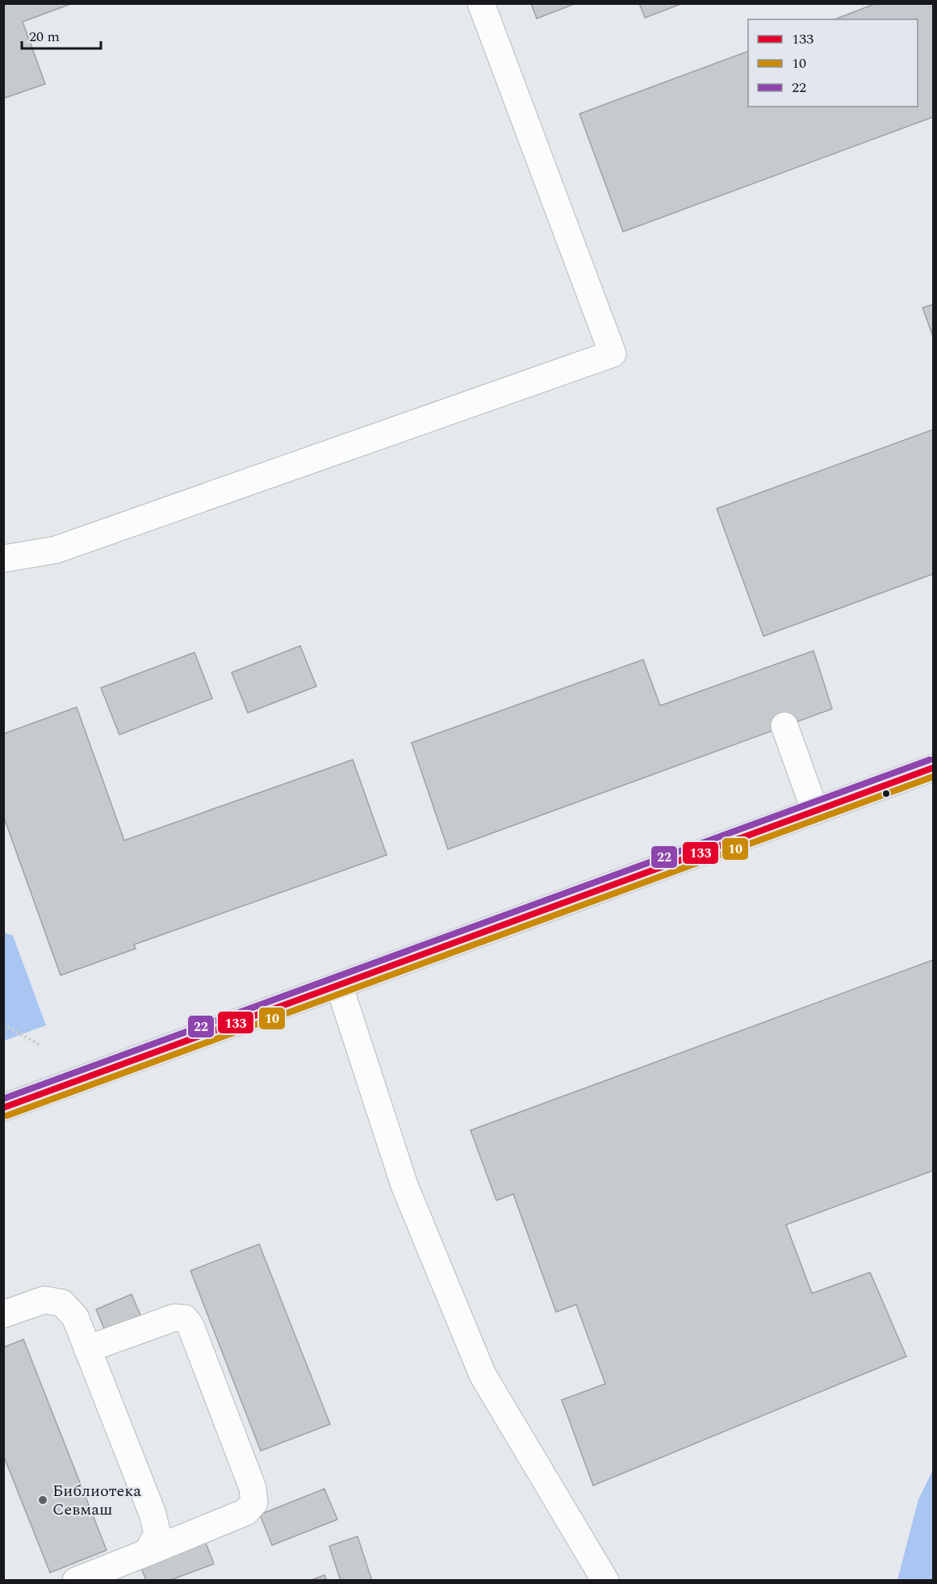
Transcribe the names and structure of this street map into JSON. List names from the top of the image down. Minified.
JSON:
{"places":["Библиотека Севмаш"],"lines":["transit line 22","transit line 133","transit line 10"],"legend":["133","10","22"],"scale_bar":"20 m"}
